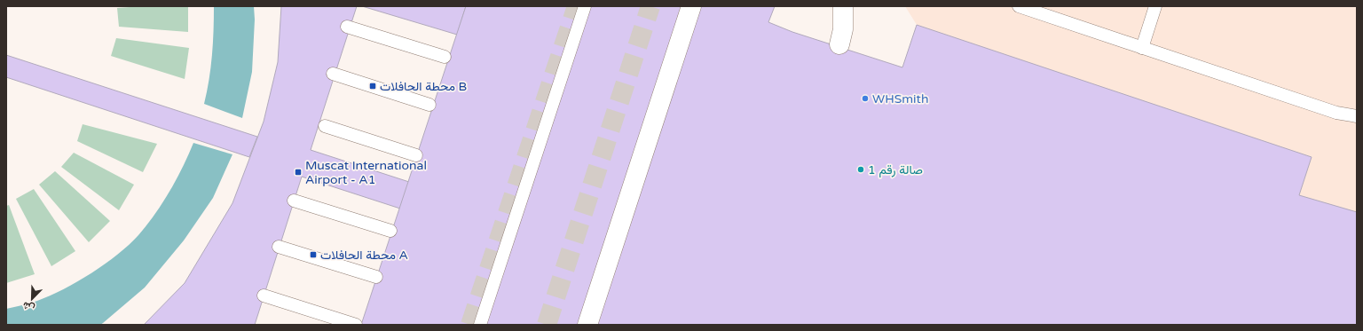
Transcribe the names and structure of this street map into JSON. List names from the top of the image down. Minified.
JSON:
{"places":{"transit":["محطة الحافلات B","Muscat International Airport - A1","محطة الحافلات A"],"other":["WHSmith","صالة رقم 1"]},"north":"bottom left"}
